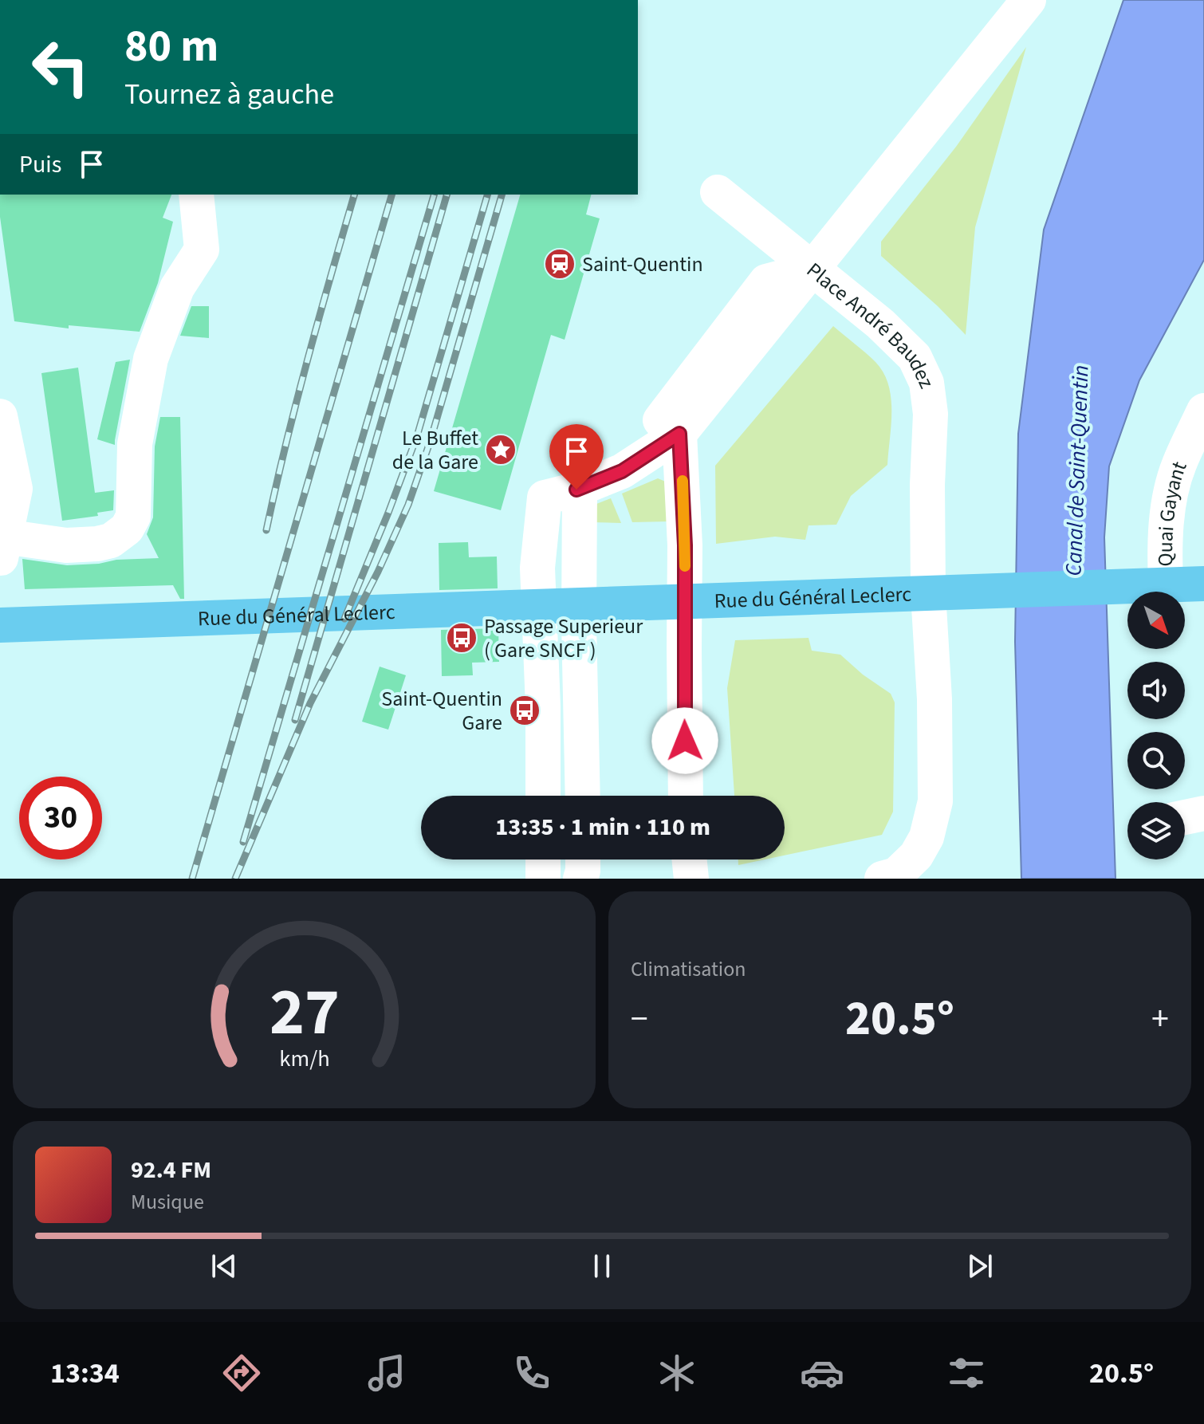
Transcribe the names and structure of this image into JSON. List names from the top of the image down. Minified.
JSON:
{"streets":{"main road":["Rue du Général Leclerc"],"street":["Place André Baudez","Quai Gayant"]},"crossings":[["Place André Baudez","Rue du Général Leclerc"],["Quai Gayant","Rue du Général Leclerc"]],"water":["Canal de Saint-Quentin"],"places":{"station":["Saint-Quentin"],"place":["Le Buffet de la Gare"],"bus stop":["Passage Superieur ( Gare SNCF )","Saint-Quentin Gare"]},"north":"bottom right","page":{"turn":["80 m","Tournez à gauche"],"then":"Puis","limit":"30","trip":"13:35 · 1 min · 110 m","tile":"Climatisation","heat":["−","20.5°","+"],"song":["92.4 FM","Musique"],"tabs":["13:34","20.5°"],"gauge":["27","km/h"]}}
